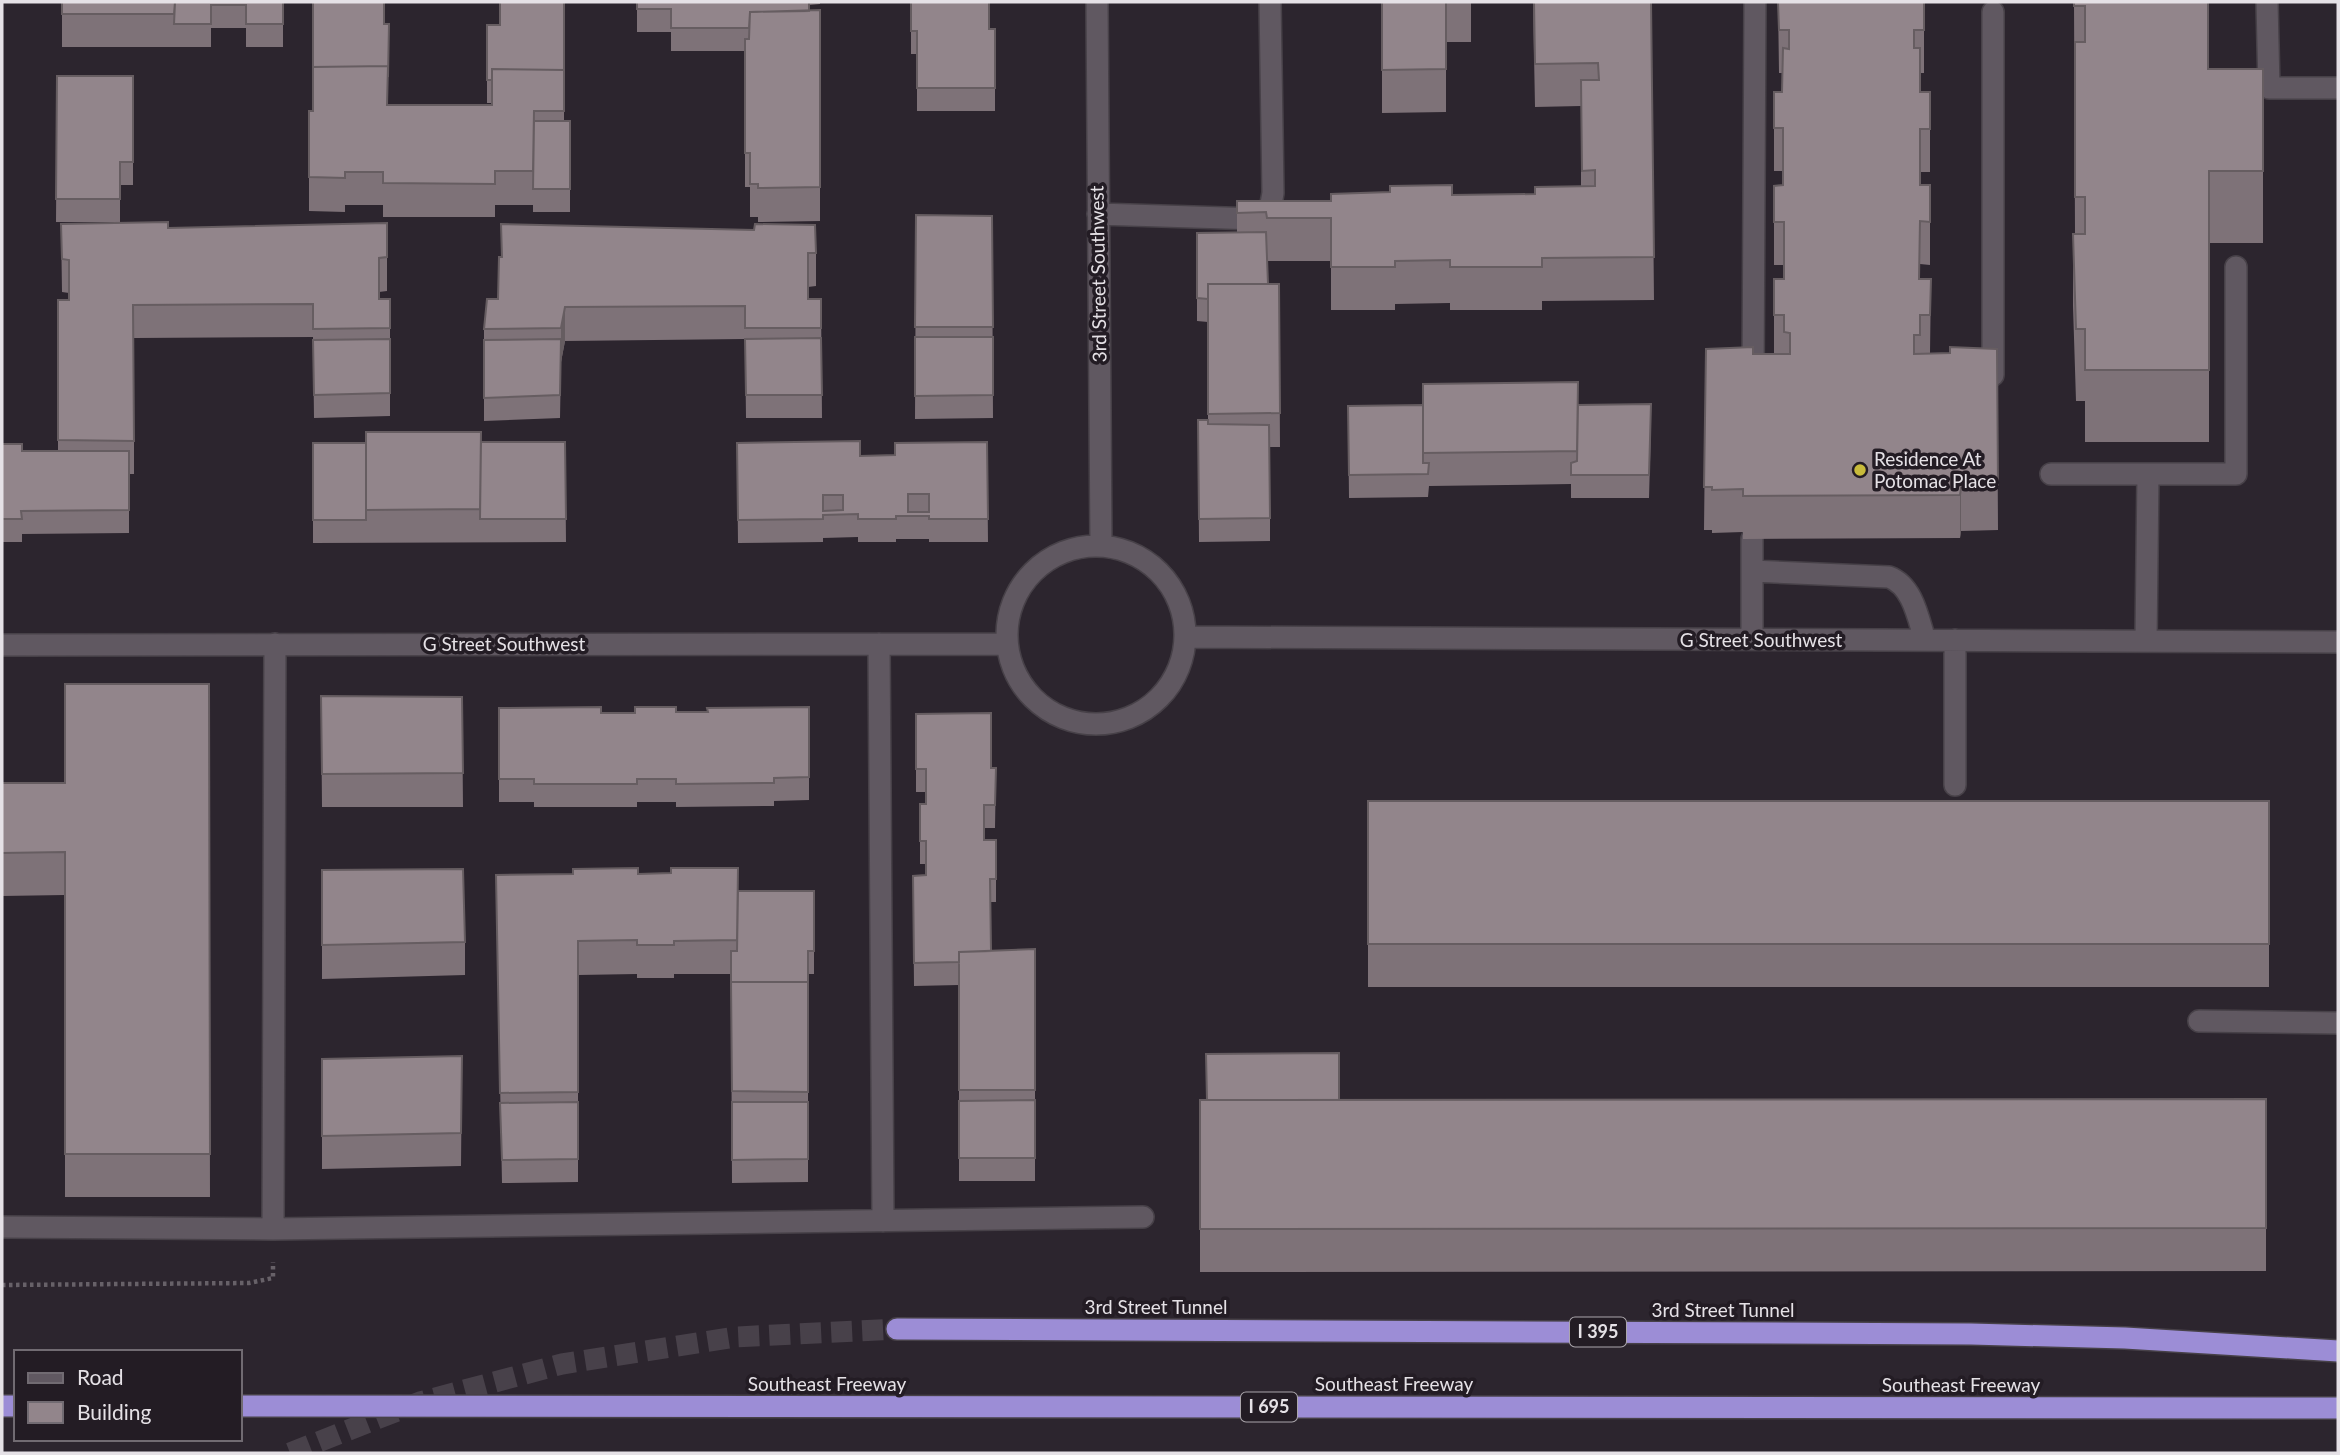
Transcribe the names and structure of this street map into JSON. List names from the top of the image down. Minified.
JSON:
{"streets":{"highway":["3rd Street Tunnel","I 395","Southeast Freeway","I 695"],"street":["3rd Street Southwest","G Street Southwest"]},"crossings":[["3rd Street Southwest","G Street Southwest"]],"places":["Residence At Potomac Place"],"legend":["Road","Building"]}
